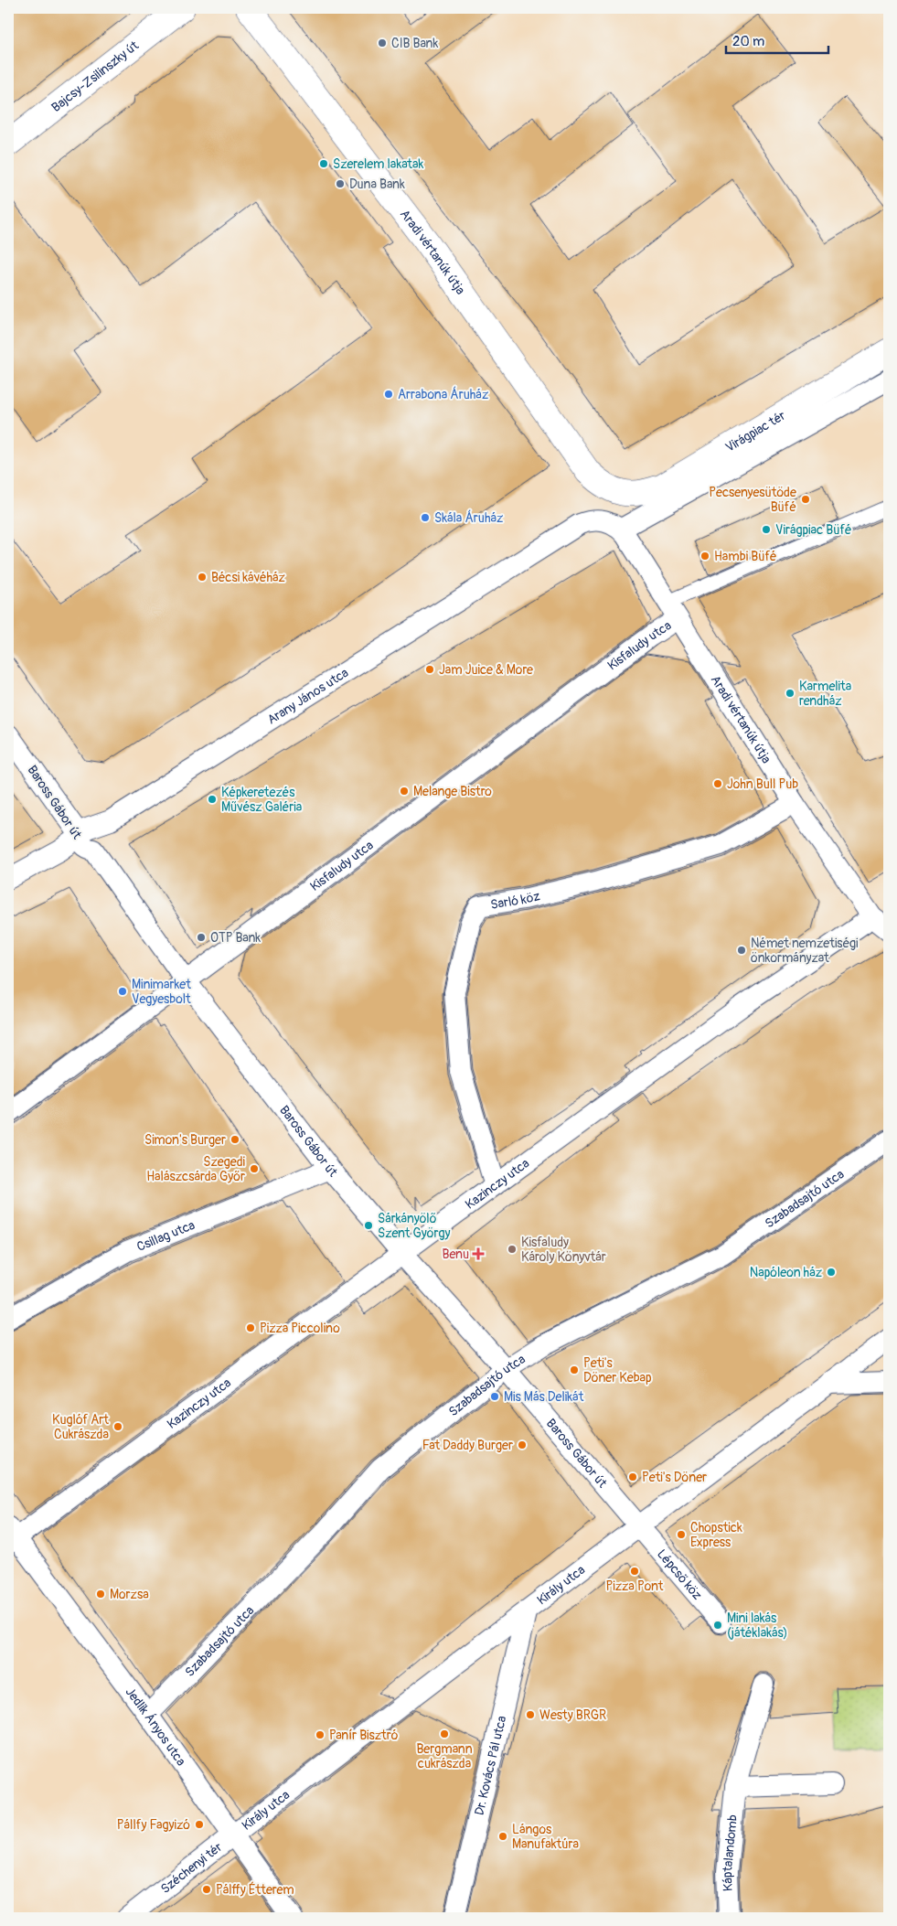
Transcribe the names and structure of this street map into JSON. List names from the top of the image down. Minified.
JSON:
{"streets":{"street":["Bajcsy-Zsilinszky út","Aradi vértanúk útja","Virágpiac tér","Kisfaludy utca","Arany János utca","Baross Gábor út","Sarló köz","Kazinczy utca","Szabadsajtó utca","Csillag utca","Lépcső köz","Király utca","Jedlik Ányos utca","Dr. Kovács Pál utca","Káptalandomb","Széchenyi tér"]},"crossings":[["Aradi vértanúk útja","Virágpiac tér"],["Aradi vértanúk útja","Kisfaludy utca"],["Aradi vértanúk útja","Arany János utca"],["Aradi vértanúk útja","Sarló köz"],["Aradi vértanúk útja","Kazinczy utca"],["Kisfaludy utca","Baross Gábor út"],["Arany János utca","Baross Gábor út"],["Baross Gábor út","Kazinczy utca"],["Baross Gábor út","Szabadsajtó utca"],["Baross Gábor út","Csillag utca"],["Baross Gábor út","Lépcső köz"],["Baross Gábor út","Király utca"],["Sarló köz","Kazinczy utca"],["Kazinczy utca","Jedlik Ányos utca"],["Szabadsajtó utca","Jedlik Ányos utca"],["Lépcső köz","Király utca"],["Király utca","Jedlik Ányos utca"],["Király utca","Dr. Kovács Pál utca"],["Király utca","Széchenyi tér"],["Jedlik Ányos utca","Széchenyi tér"]],"places":{"other":["CIB Bank","Szerelem lakatak","Duna Bank","Arrabona Áruház","Pecsenyesütöde Büfé","Skála Áruház","Virágpiac Büfé","Hambi Büfé","Bécsi kávéház","Jam Juice & More","Karmelita rendház","John Bull Pub","Melange Bistro","Képkeretezés Művész Galéria","OTP Bank","Német nemzetiségi önkormányzat","Minimarket Vegyesbolt","Simon's Burger","Szegedi Halászcsárda Győr","Sárkányölő Szent György","Kisfaludy Károly Könyvtár","Napóleon ház","Pizza Piccolino","Peti's Döner Kebap","Mis Más Delikát","Kuglóf Art Cukrászda","Fat Daddy Burger","Peti's Döner","Chopstick Express","Pizza Pont","Morzsa","Mini lakás (játéklakás)","Westy BRGR","Bergmann cukrászda","Panír Bisztró","Pállfy Fagyizó","Lángos Manufaktúra","Pálffy Étterem"],"health":["Benu"]},"scale_bar":"20 m"}
